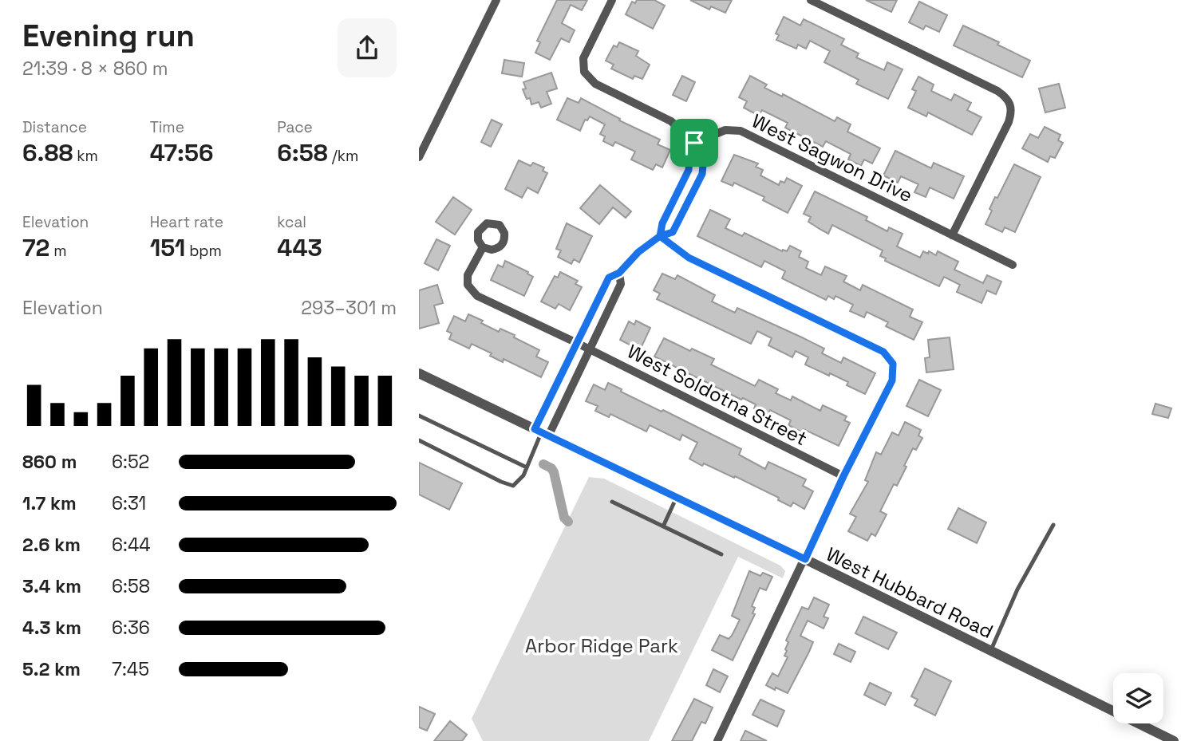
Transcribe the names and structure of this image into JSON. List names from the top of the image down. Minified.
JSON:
{"streets":{"street":["West Sagwon Drive","West Soldotna Street","West Hubbard Road"]},"parks":["Arbor Ridge Park"],"page":{"heading":["Evening run","21:39 · 8 × 860 m"],"stats":[["Distance","6.88 km"],["Time","47:56"],["Pace","6:58 /km"],["Elevation","72 m"],["Heart rate","151 bpm"],["kcal","443"]],"chart":["Elevation","293–301 m"],"list":[{"name":"860 m","note":"6:52"},{"name":"1.7 km","note":"6:31"},{"name":"2.6 km","note":"6:44"},{"name":"3.4 km","note":"6:58"},{"name":"4.3 km","note":"6:36"},{"name":"5.2 km","note":"7:45"}]}}
